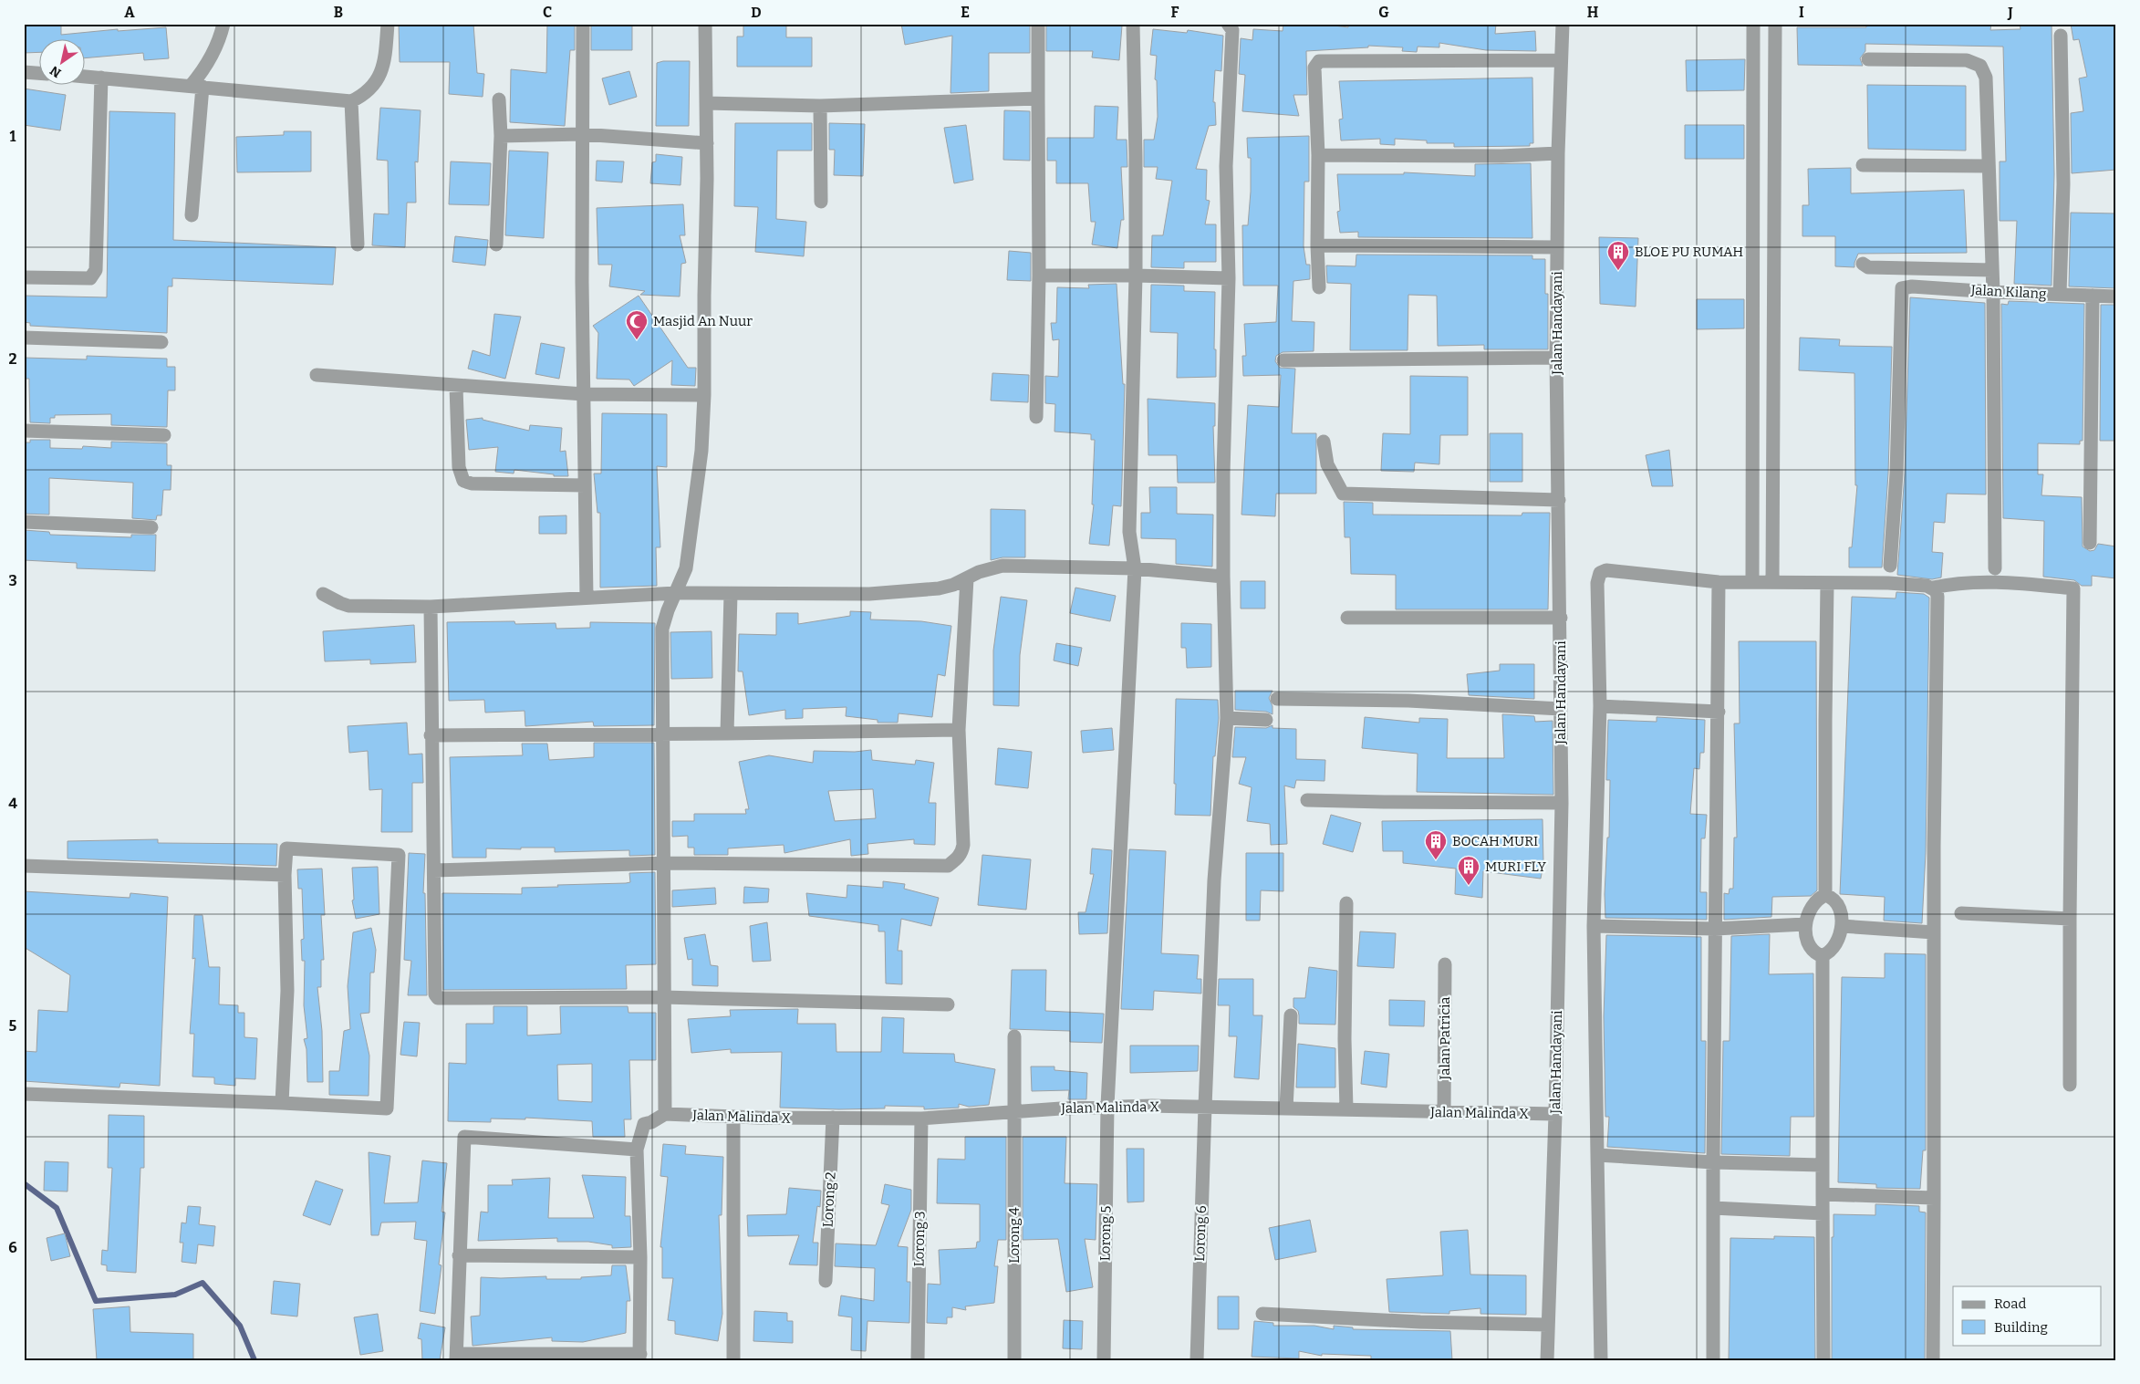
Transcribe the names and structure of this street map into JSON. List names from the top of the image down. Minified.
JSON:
{"streets":{"street":["Jalan Kilang","Jalan Handayani","Jalan Patricia","Jalan Malinda X","Lorong 2","Lorong 5","Lorong 6","Lorong 4","Lorong 3"]},"crossings":[["Jalan Handayani","Jalan Malinda X"],["Jalan Patricia","Jalan Malinda X"],["Jalan Malinda X","Lorong 2"],["Jalan Malinda X","Lorong 5"],["Jalan Malinda X","Lorong 6"],["Jalan Malinda X","Lorong 4"],["Jalan Malinda X","Lorong 3"]],"places":{"building":["BLOE PU RUMAH","BOCAH MURI","MURI FLY"],"mosque":["Masjid An Nuur"]},"legend":["Road","Building"],"north":"bottom left","grid":{"columns":["A","B","C","D","E","F","G","H","I","J"],"rows":["1","2","3","4","5","6"]}}
